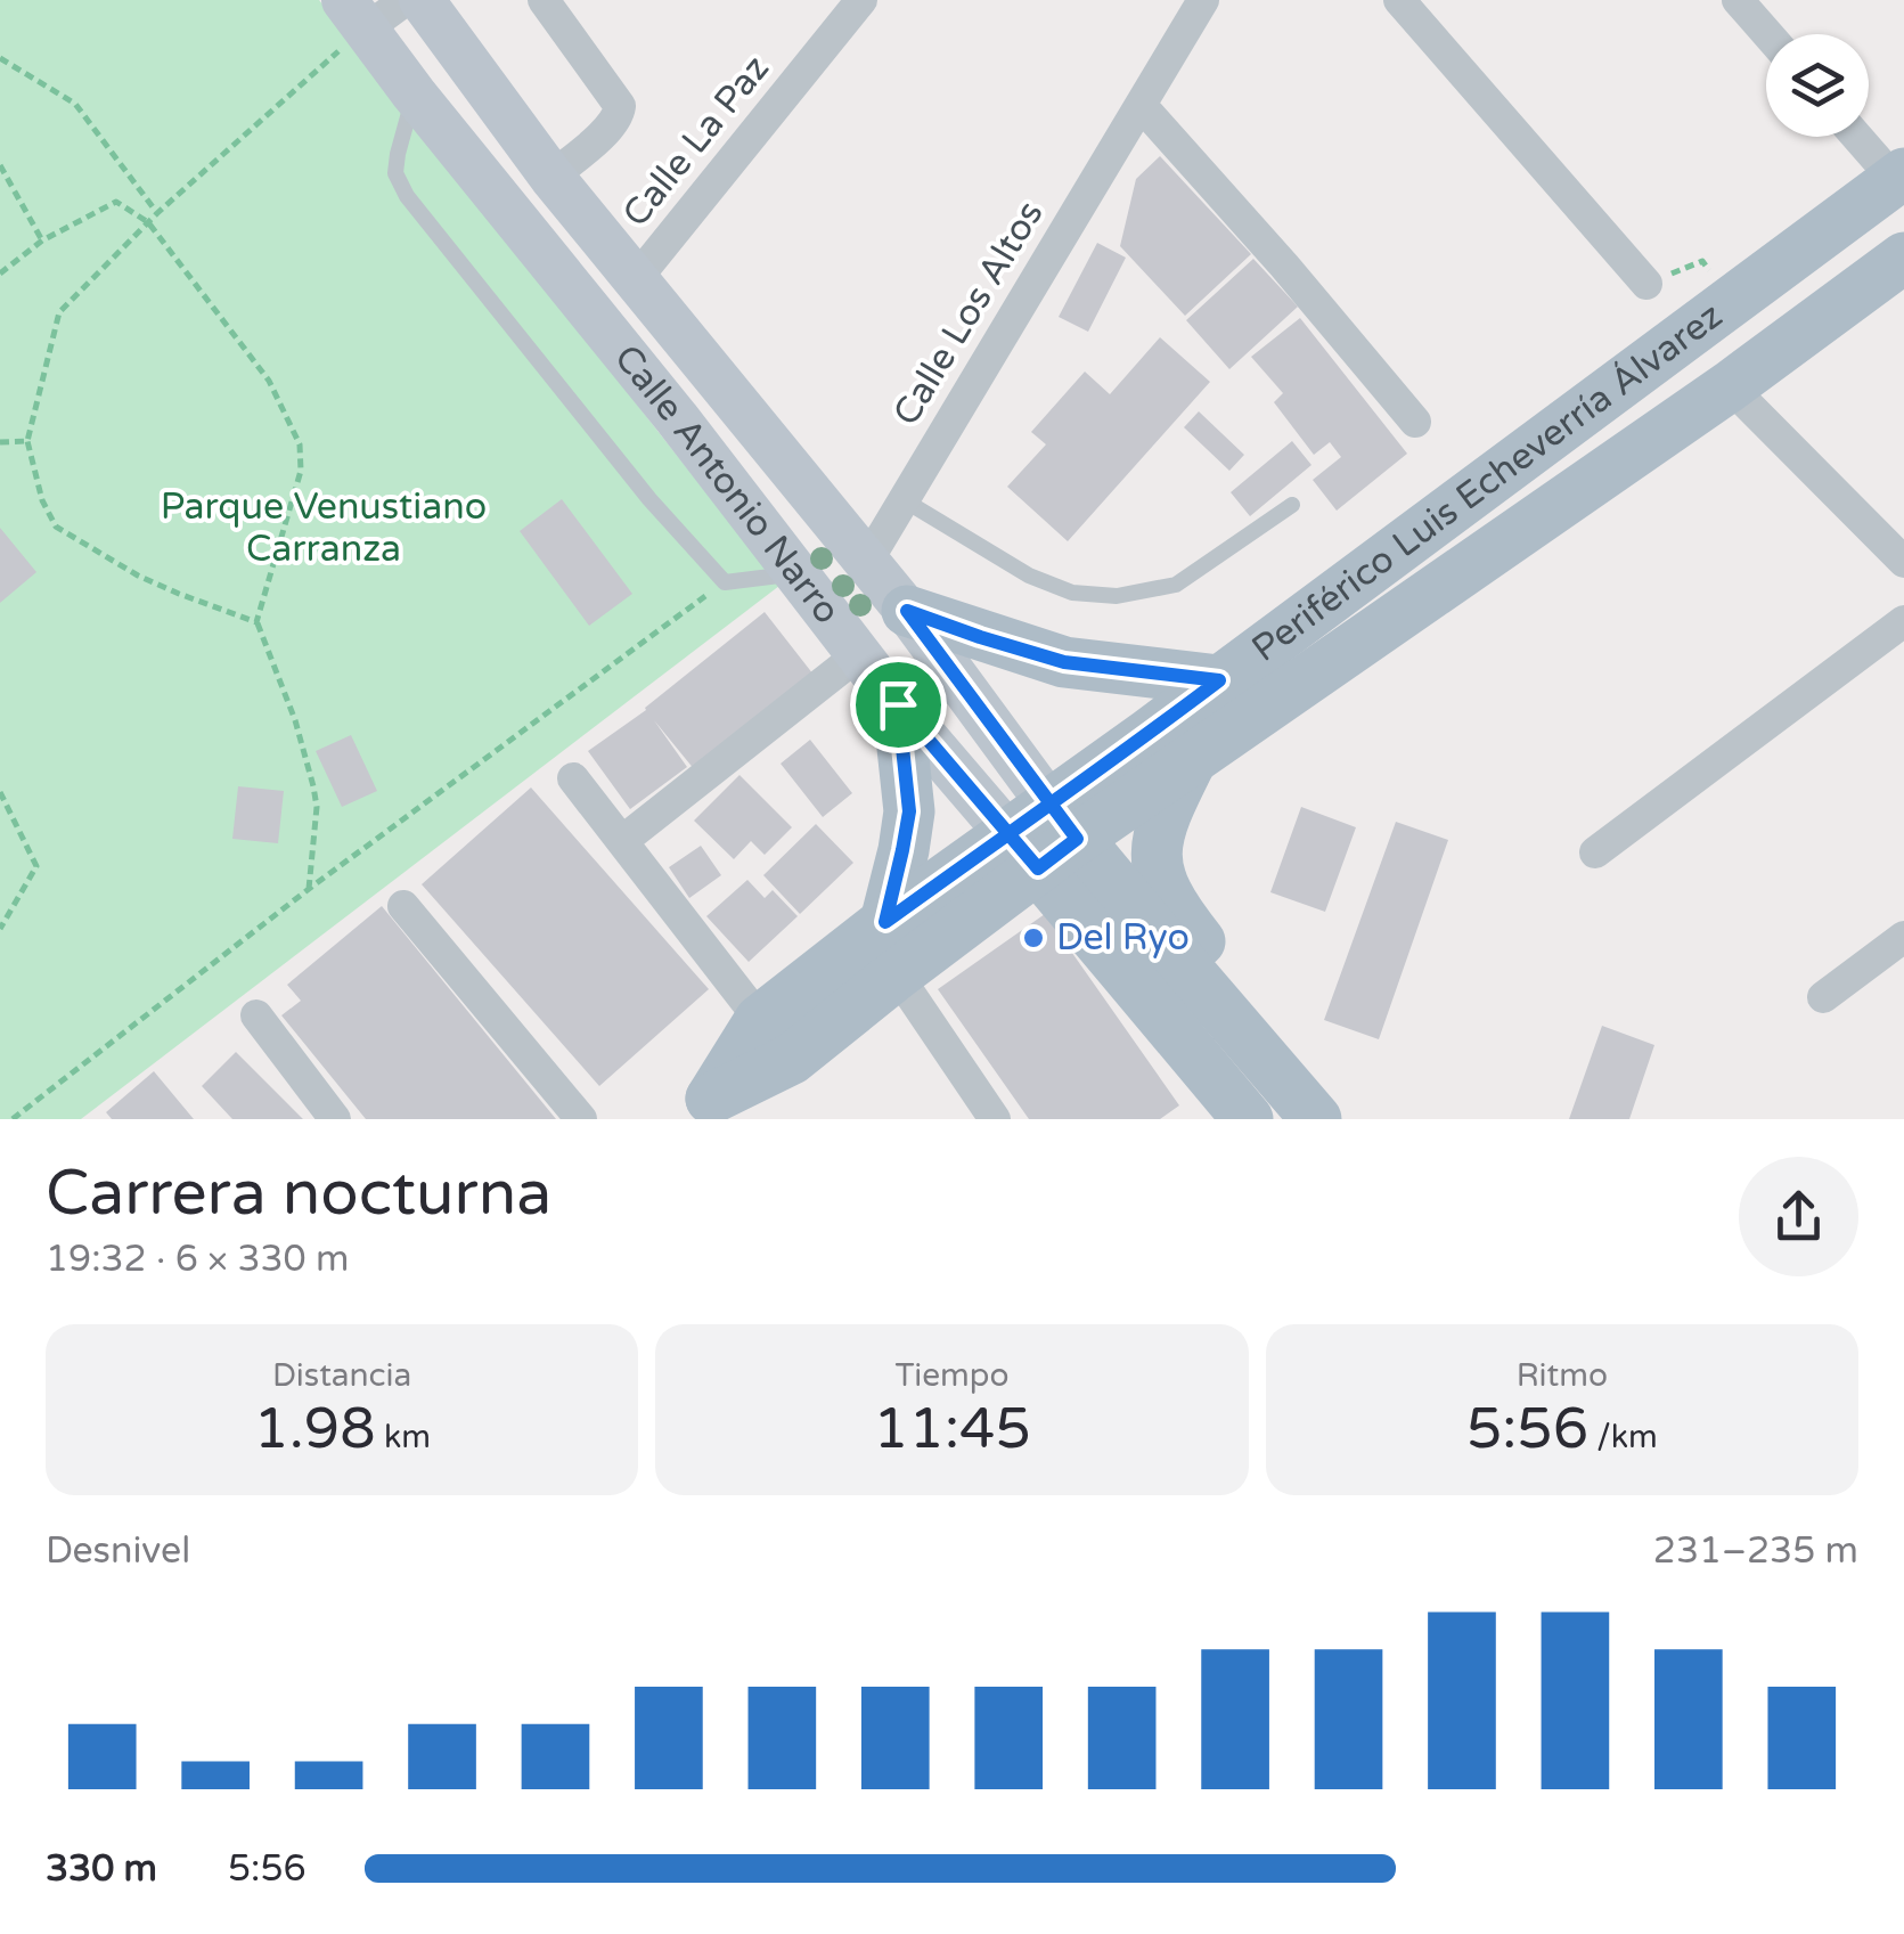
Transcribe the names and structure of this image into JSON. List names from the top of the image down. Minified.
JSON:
{"streets":{"main road":["Periférico Luis Echeverría Álvarez","Calle Antonio Narro"],"street":["Calle La Paz","Calle Los Altos"]},"crossings":[["Calle La Paz","Calle Antonio Narro"],["Calle Los Altos","Calle Antonio Narro"],["Periférico Luis Echeverría Álvarez","Calle Antonio Narro"]],"parks":["Parque Venustiano Carranza"],"places":["Del Ryo"],"page":{"heading":["Carrera nocturna","19:32 · 6 × 330 m"],"stats":[["Distancia","1.98 km"],["Tiempo","11:45"],["Ritmo","5:56 /km"]],"chart":["Desnivel","231–235 m"],"list":[{"name":"330 m","note":"5:56"}]}}
